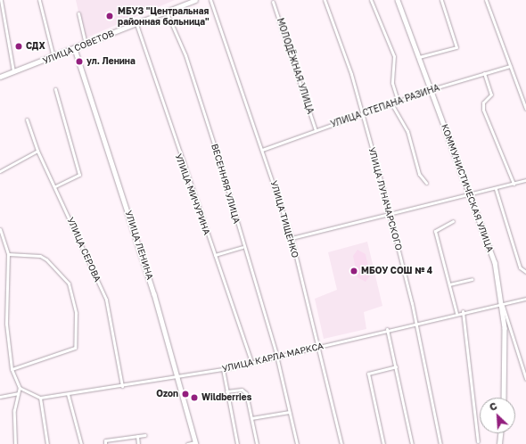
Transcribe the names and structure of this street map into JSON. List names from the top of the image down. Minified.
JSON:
{"streets":{"main road":["УЛИЦА СОВЕТОВ","КОММУНИСТИЧЕСКАЯ УЛИЦА","УЛИЦА ЛЕНИНА"],"street":["МОЛОДЁЖНАЯ УЛИЦА","УЛИЦА СТЕПАНА РАЗИНА","ВЕСЕННЯЯ УЛИЦА","УЛИЦА МИЧУРИНА","УЛИЦА ЛУНАЧАРСКОГО","УЛИЦА ТИЩЕНКО","УЛИЦА СЕРОВА","УЛИЦА КАРЛА МАРКСА"]},"crossings":[["УЛИЦА СОВЕТОВ","ВЕСЕННЯЯ УЛИЦА"],["УЛИЦА СОВЕТОВ","УЛИЦА МИЧУРИНА"],["УЛИЦА СОВЕТОВ","УЛИЦА ЛЕНИНА"],["МОЛОДЁЖНАЯ УЛИЦА","УЛИЦА СТЕПАНА РАЗИНА"],["УЛИЦА СТЕПАНА РАЗИНА","КОММУНИСТИЧЕСКАЯ УЛИЦА"],["УЛИЦА СТЕПАНА РАЗИНА","УЛИЦА ЛУНАЧАРСКОГО"],["УЛИЦА СТЕПАНА РАЗИНА","УЛИЦА ТИЩЕНКО"],["ВЕСЕННЯЯ УЛИЦА","УЛИЦА КАРЛА МАРКСА"],["КОММУНИСТИЧЕСКАЯ УЛИЦА","УЛИЦА КАРЛА МАРКСА"],["УЛИЦА МИЧУРИНА","УЛИЦА КАРЛА МАРКСА"],["УЛИЦА ЛУНАЧАРСКОГО","УЛИЦА КАРЛА МАРКСА"],["УЛИЦА ТИЩЕНКО","УЛИЦА КАРЛА МАРКСА"],["УЛИЦА ЛЕНИНА","УЛИЦА КАРЛА МАРКСА"],["УЛИЦА СЕРОВА","УЛИЦА КАРЛА МАРКСА"]],"places":["МБУЗ \"Центральная районная больница\"","СДХ","ул. Ленина","МБОУ СОШ № 4","Ozon","Wildberries"],"north":"top left"}
